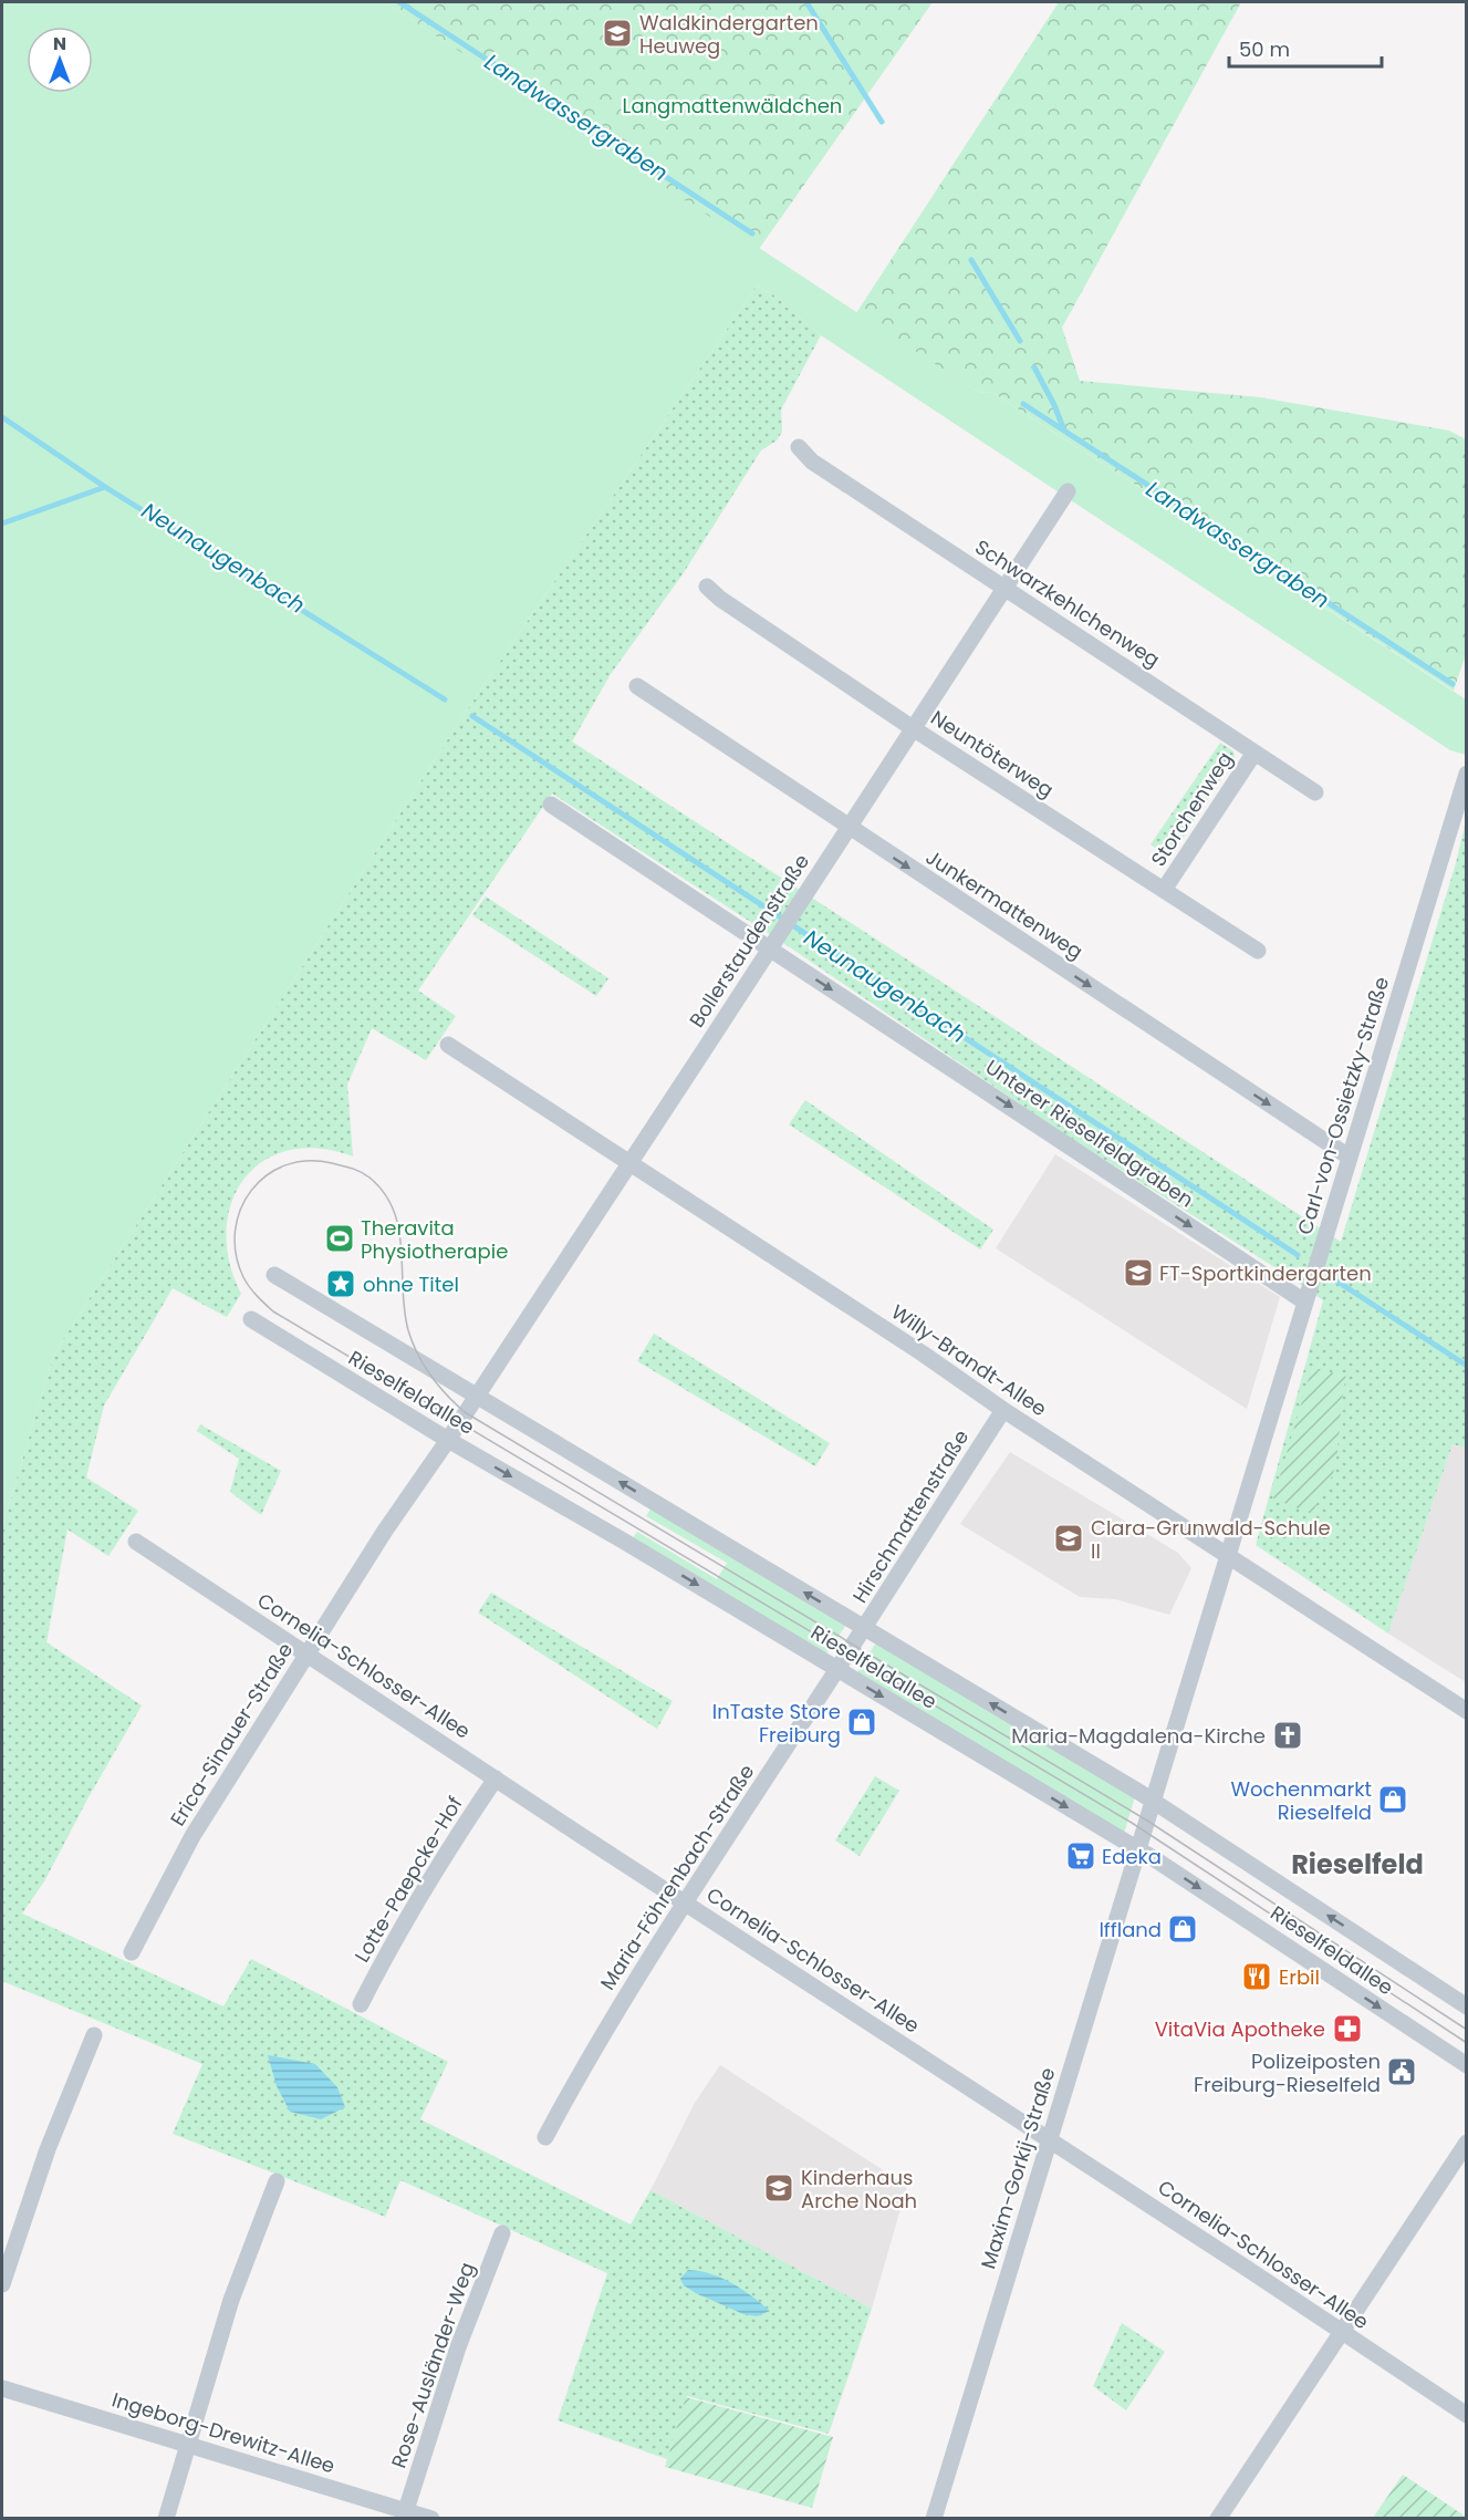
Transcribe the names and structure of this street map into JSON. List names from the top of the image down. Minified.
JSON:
{"streets":{"street":["Schwarzkehlchenweg","Neuntöterweg","Storchenweg","Junkermattenweg","Bollerstaudenstraße","Carl-von-Ossietzky-Straße","Unterer Rieselfeldgraben","Willy-Brandt-Allee","Rieselfeldallee","Hirschmattenstraße","Cornelia-Schlosser-Allee","Erica-Sinauer-Straße","Maria-Föhrenbach-Straße","Lotte-Paepcke-Hof","Maxim-Gorkij-Straße","Rose-Ausländer-Weg","Ingeborg-Drewitz-Allee"]},"crossings":[["Schwarzkehlchenweg","Storchenweg"],["Schwarzkehlchenweg","Bollerstaudenstraße"],["Neuntöterweg","Storchenweg"],["Neuntöterweg","Bollerstaudenstraße"],["Junkermattenweg","Bollerstaudenstraße"],["Junkermattenweg","Carl-von-Ossietzky-Straße"],["Bollerstaudenstraße","Unterer Rieselfeldgraben"],["Bollerstaudenstraße","Willy-Brandt-Allee"],["Bollerstaudenstraße","Rieselfeldallee"],["Bollerstaudenstraße","Erica-Sinauer-Straße"],["Carl-von-Ossietzky-Straße","Unterer Rieselfeldgraben"],["Carl-von-Ossietzky-Straße","Willy-Brandt-Allee"],["Carl-von-Ossietzky-Straße","Rieselfeldallee"],["Carl-von-Ossietzky-Straße","Maxim-Gorkij-Straße"],["Willy-Brandt-Allee","Hirschmattenstraße"],["Rieselfeldallee","Hirschmattenstraße"],["Rieselfeldallee","Erica-Sinauer-Straße"],["Rieselfeldallee","Maria-Föhrenbach-Straße"],["Rieselfeldallee","Maxim-Gorkij-Straße"],["Hirschmattenstraße","Maria-Föhrenbach-Straße"],["Cornelia-Schlosser-Allee","Erica-Sinauer-Straße"],["Cornelia-Schlosser-Allee","Maria-Föhrenbach-Straße"],["Cornelia-Schlosser-Allee","Lotte-Paepcke-Hof"],["Cornelia-Schlosser-Allee","Maxim-Gorkij-Straße"],["Rose-Ausländer-Weg","Ingeborg-Drewitz-Allee"]],"one_way":["Junkermattenweg","Unterer Rieselfeldgraben"],"districts":["Rieselfeld"],"water":["Landwassergraben","Neunaugenbach"],"parks":["Langmattenwäldchen"],"places":{"school or university":["Waldkindergarten Heuweg","FT-Sportkindergarten","Clara-Grunwald-Schule II","Kinderhaus Arche Noah"],"sports":["Theravita Physiotherapie"],"place":["ohne Titel"],"shop":["InTaste Store Freiburg","Wochenmarkt Rieselfeld","Iffland"],"church":["Maria-Magdalena-Kirche"],"supermarket":["Edeka"],"restaurant":["Erbil"],"pharmacy":["VitaVia Apotheke"],"public building":["Polizeiposten Freiburg-Rieselfeld"]},"scale_bar":"50 m","north":"top"}
